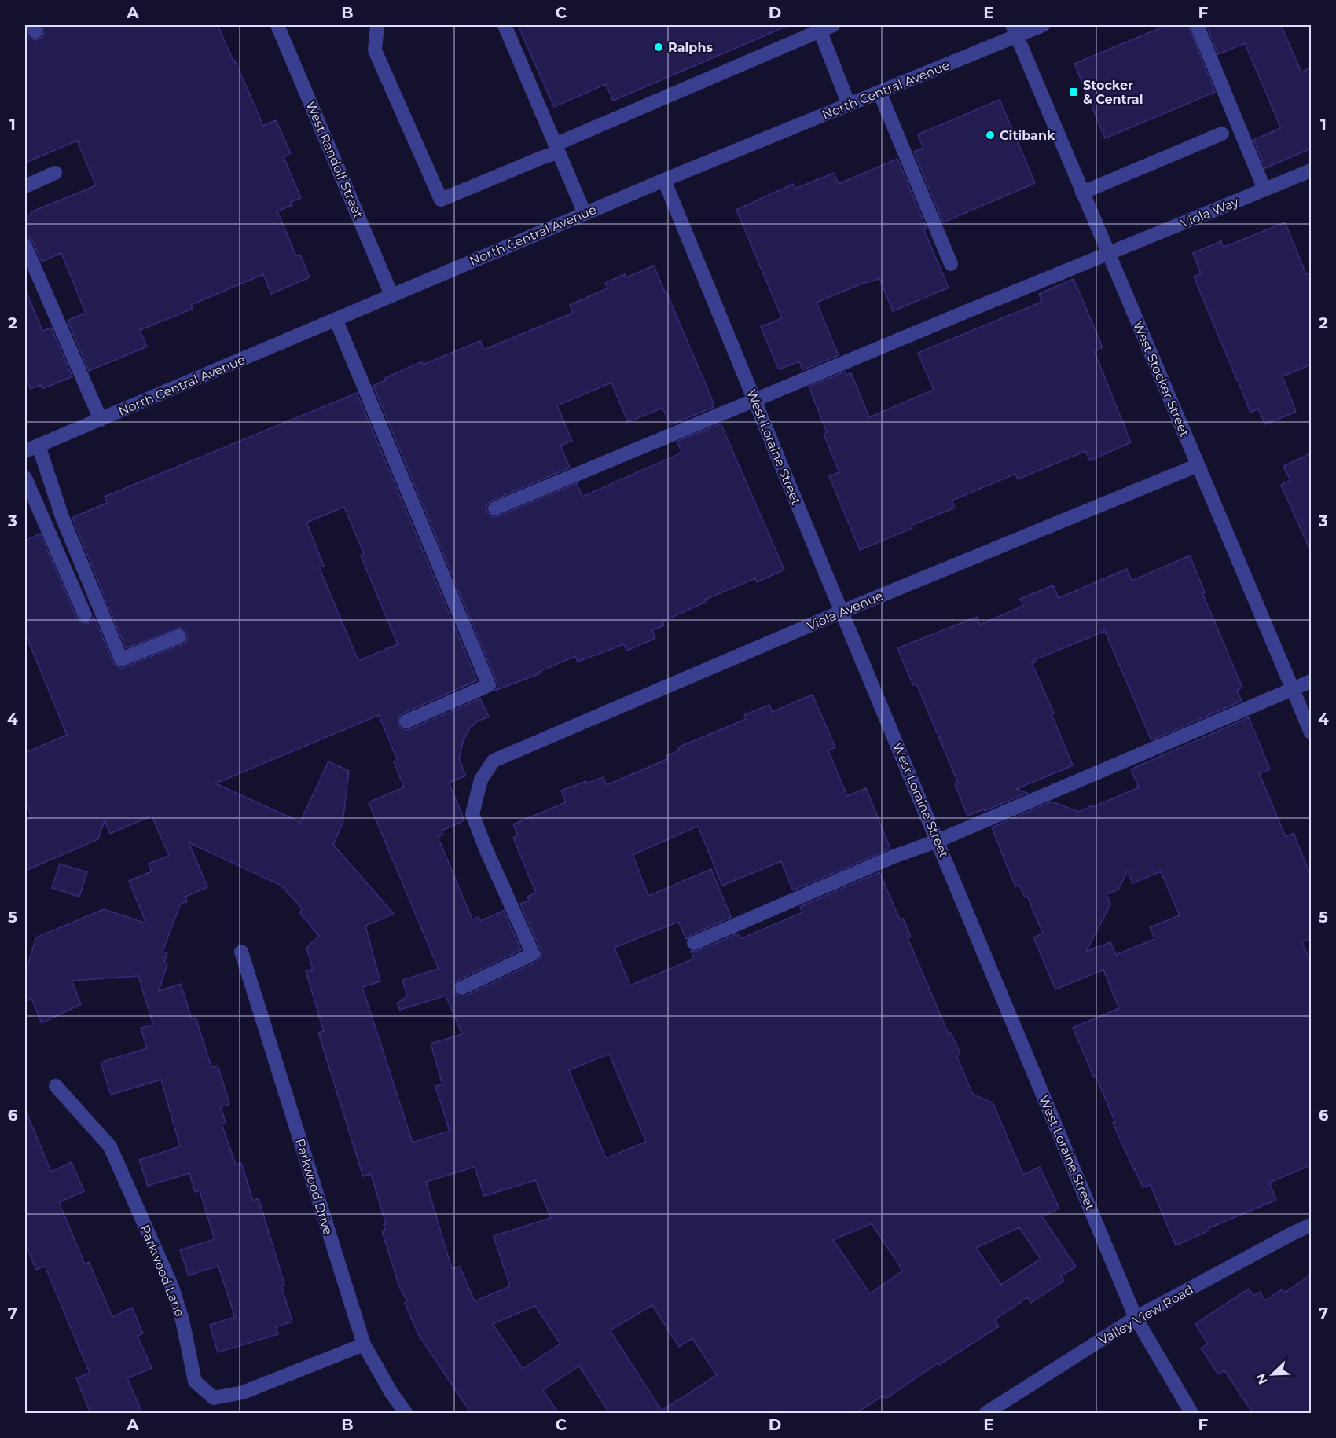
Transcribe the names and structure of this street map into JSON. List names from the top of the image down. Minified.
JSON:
{"streets":{"street":["North Central Avenue","West Randolf Street","Viola Way","West Stocker Street","West Loraine Street","Viola Avenue","Parkwood Drive","Parkwood Lane","Valley View Road"]},"crossings":[["North Central Avenue","West Randolf Street"],["North Central Avenue","West Stocker Street"],["North Central Avenue","West Loraine Street"],["Viola Way","West Stocker Street"],["Viola Way","West Loraine Street"],["West Stocker Street","Viola Avenue"],["West Loraine Street","Viola Avenue"],["West Loraine Street","Valley View Road"],["Parkwood Drive","Parkwood Lane"]],"places":{"other":["Ralphs","Citibank"],"transit":["Stocker & Central"]},"north":"bottom left","grid":{"columns":["A","B","C","D","E","F"],"rows":["1","2","3","4","5","6","7"]}}
